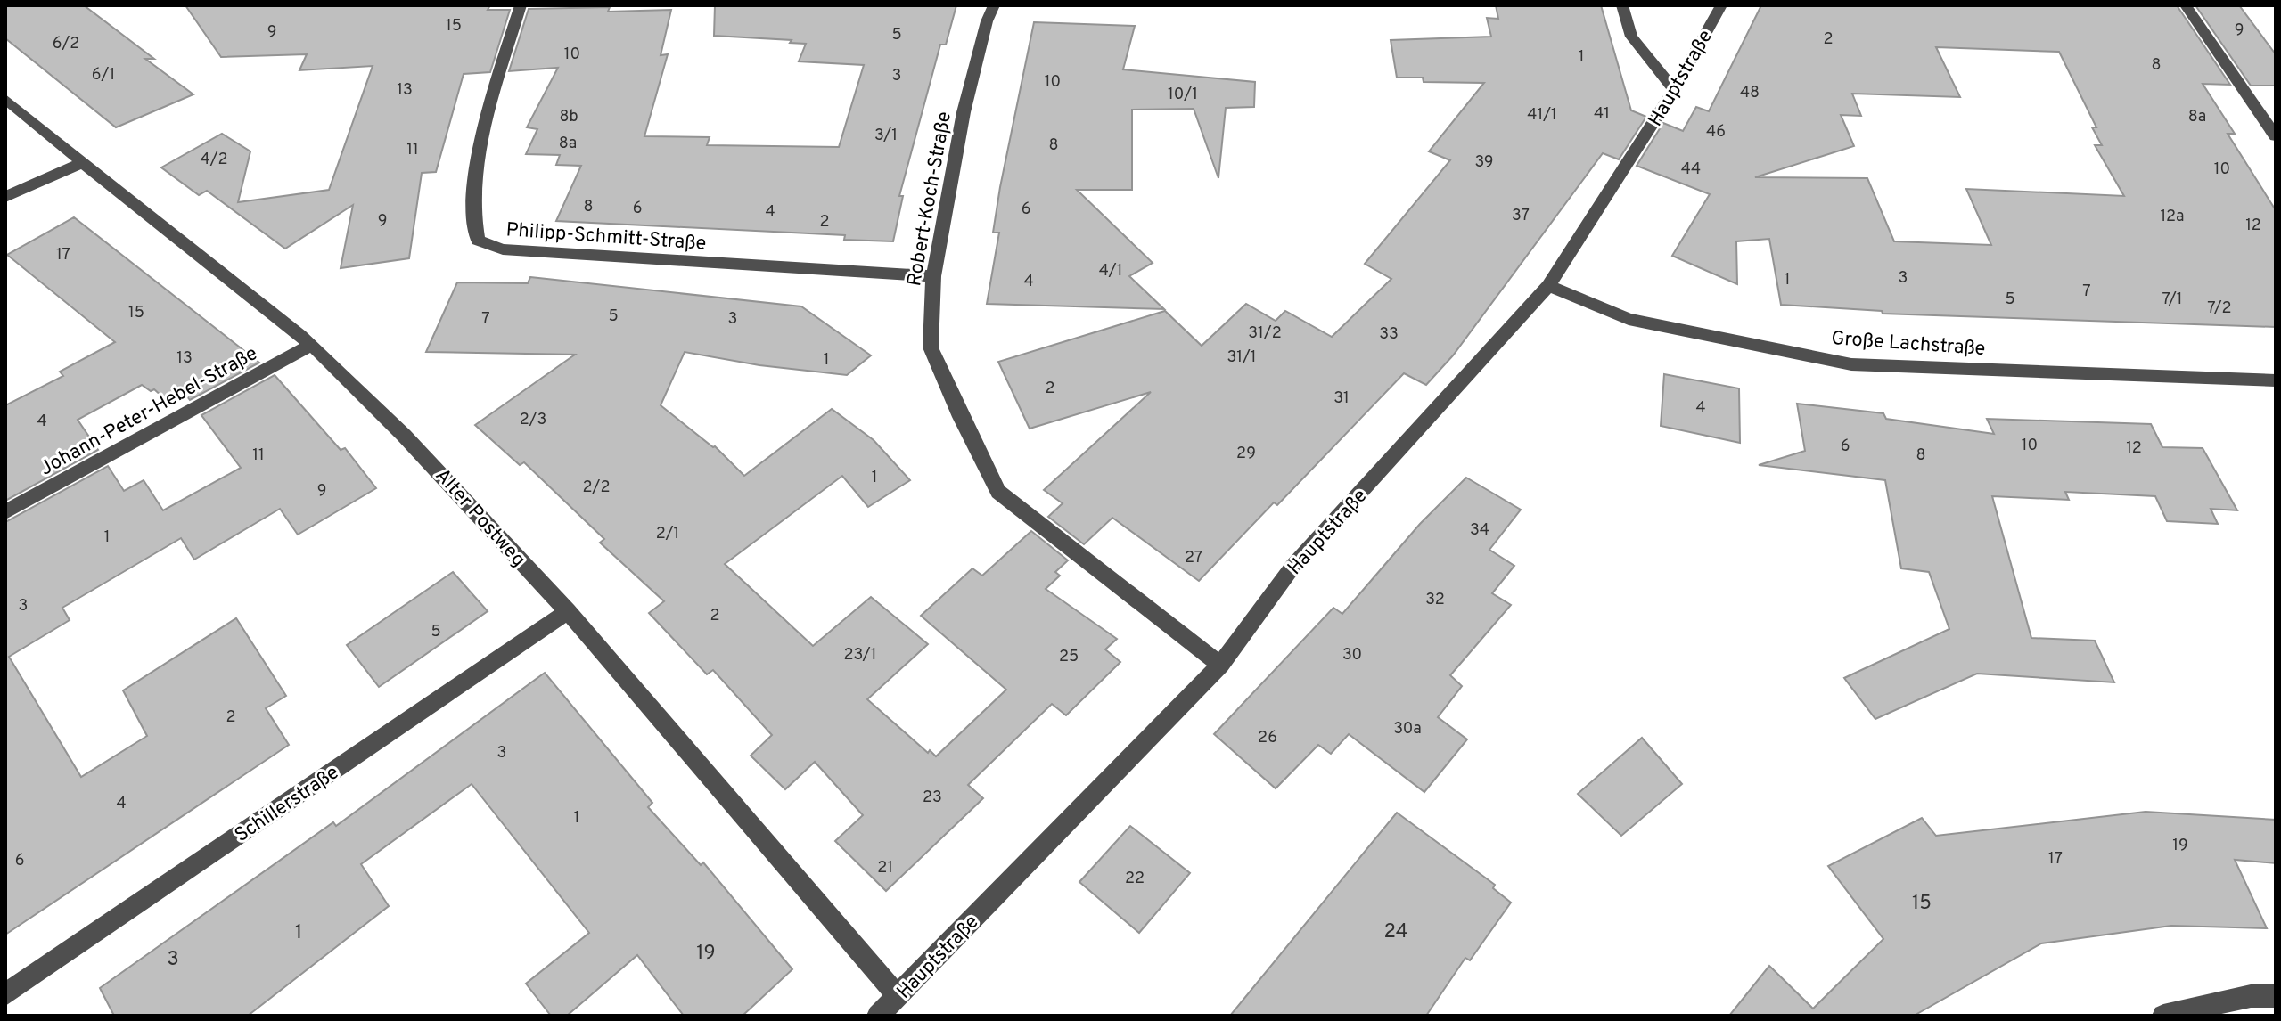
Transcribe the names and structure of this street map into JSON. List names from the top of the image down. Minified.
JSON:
{"streets":{"street":["Hauptstraße","Robert-Koch-Straße","Philipp-Schmitt-Straße","Große Lachstraße","Johann-Peter-Hebel-Straße","Alter Postweg","Schillerstraße"]},"crossings":[["Hauptstraße","Robert-Koch-Straße"],["Hauptstraße","Große Lachstraße"],["Hauptstraße","Alter Postweg"],["Robert-Koch-Straße","Philipp-Schmitt-Straße"],["Johann-Peter-Hebel-Straße","Alter Postweg"],["Alter Postweg","Schillerstraße"]],"house_numbers":["15","9","9","5","2","6/2","10","1","8","6/1","3","10","13","48","10/1","41","41/1","8b","8a","46","3/1","8a","8","11","4/2","39","44","10","8","6","6","4","37","12a","9","2","12","17","4/1","3","1","4","7","5","7/1","7/2","15","5","7","3","31/2","33","31/1","13","1","2","31","4","2/3","4","10","6","12","29","11","8","1","2/2","9","34","2/1","1","27","32","3","2","5","23/1","30","25","2","30a","26","3","23","4","1","19","17","6","21","22","15","24","1","19","3"]}
